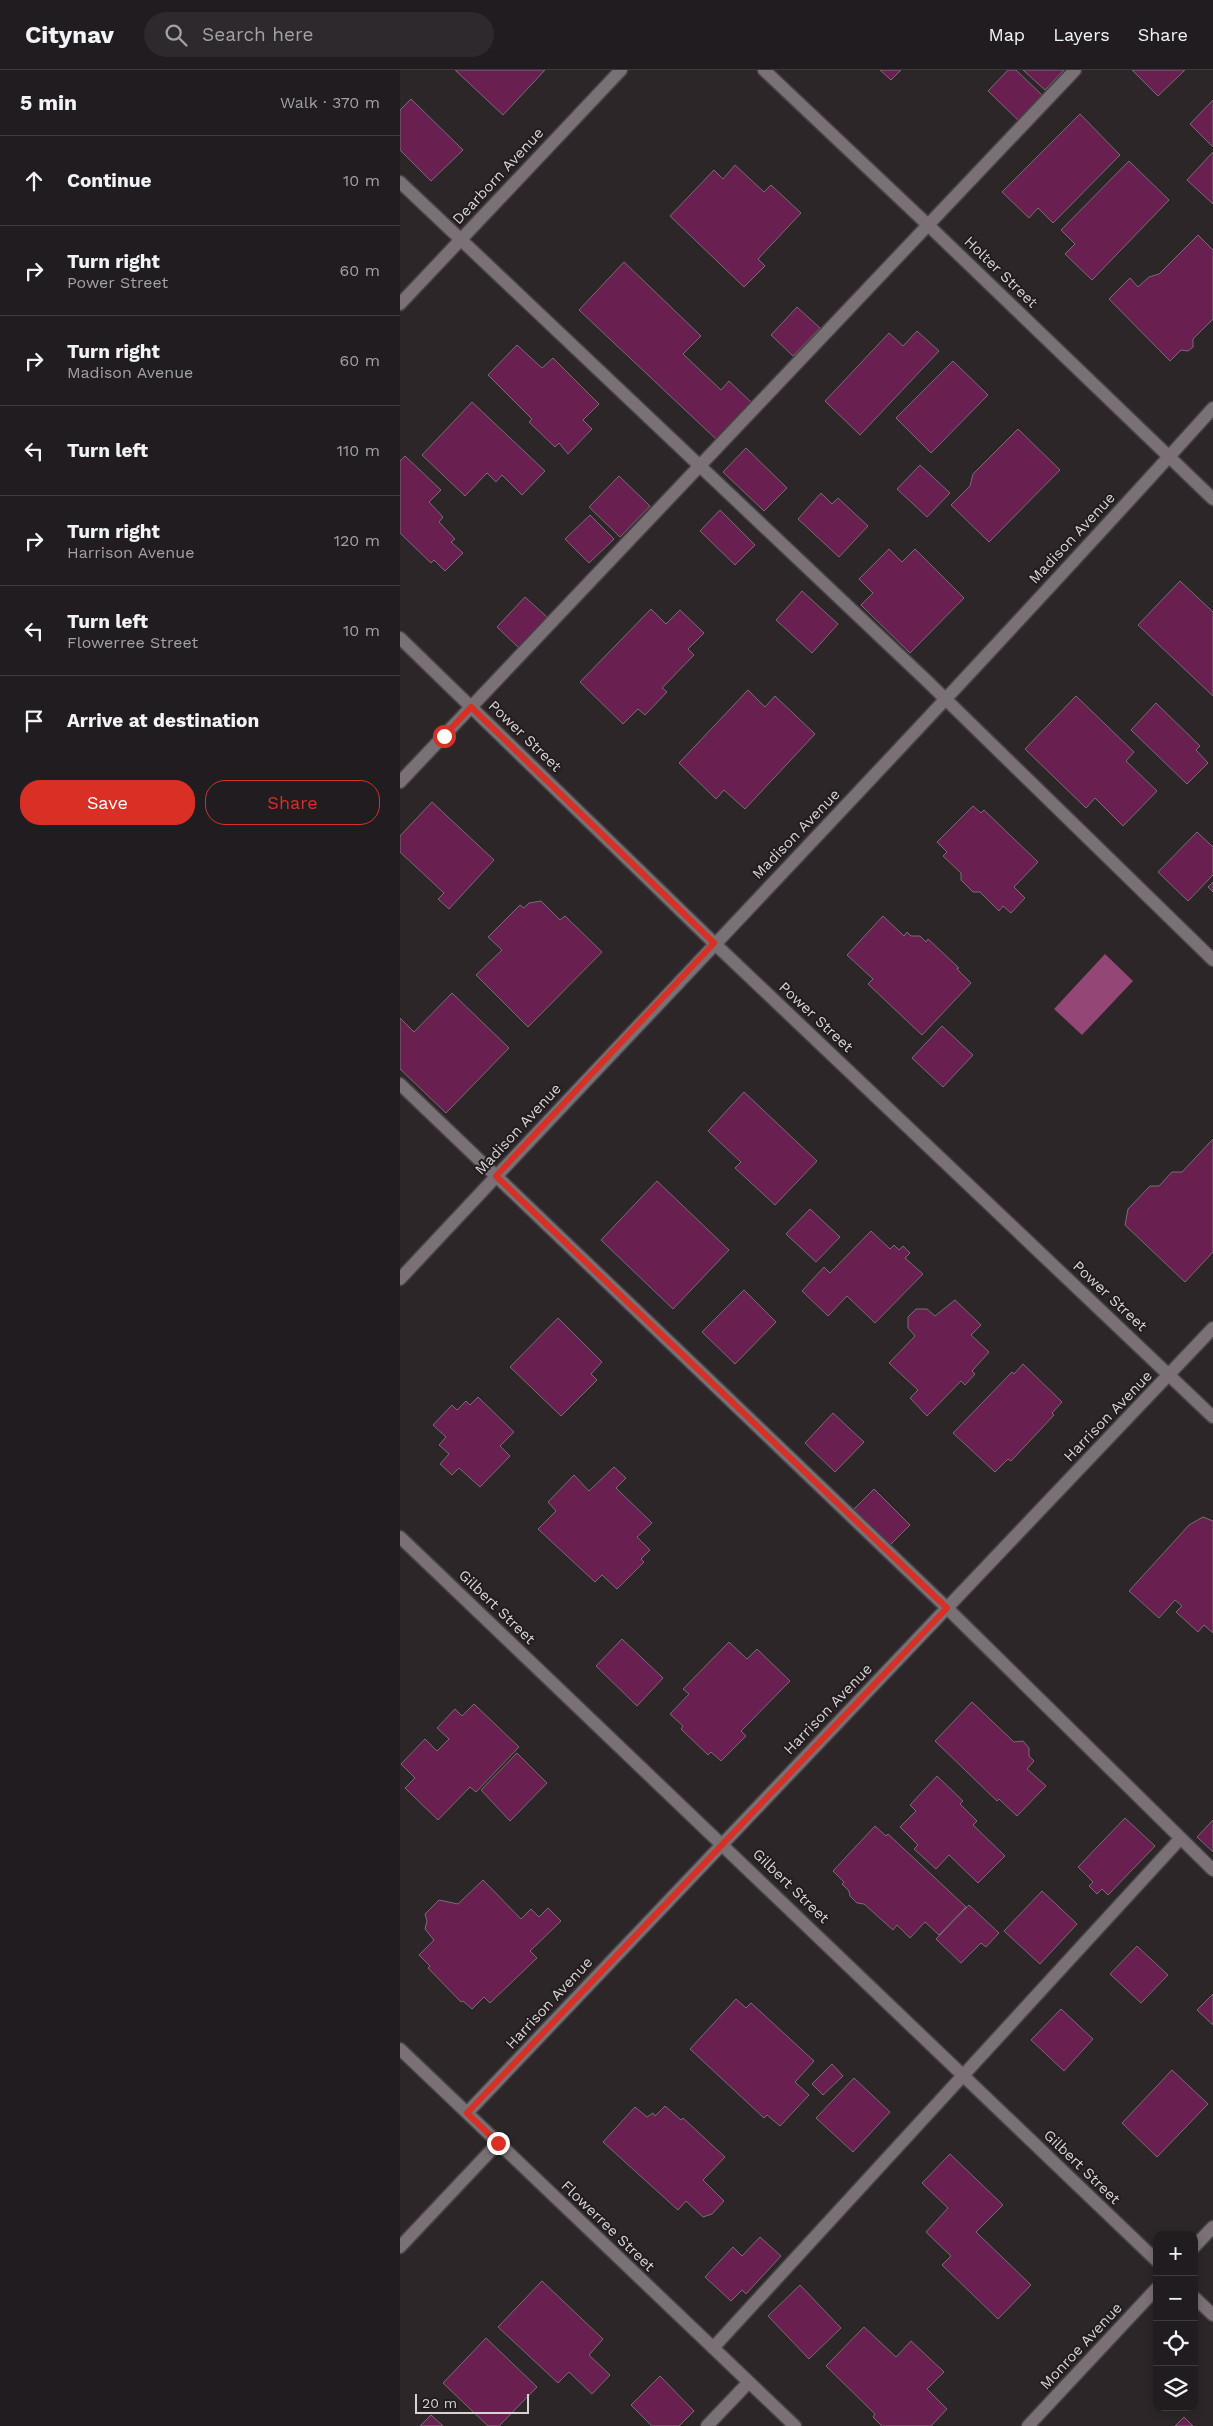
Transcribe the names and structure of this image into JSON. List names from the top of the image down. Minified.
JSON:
{"streets":{"street":["Dearborn Avenue","Holter Street","Madison Avenue","Power Street","Harrison Avenue","Gilbert Street","Flowerree Street","Monroe Avenue"]},"crossings":[["Holter Street","Madison Avenue"],["Madison Avenue","Power Street"],["Power Street","Harrison Avenue"],["Harrison Avenue","Gilbert Street"],["Harrison Avenue","Flowerree Street"]],"scale_bar":"20 m","page":{"header":"Citynav","search":"Search here","nav":["Map","Layers","Share"],"heading":["5 min","Walk · 370 m"],"list":[["Continue","10 m"],["Turn right","Power Street","60 m"],["Turn right","Madison Avenue","60 m"],["Turn left","110 m"],["Turn right","Harrison Avenue","120 m"],["Turn left","Flowerree Street","10 m"],"Arrive at destination"],"buttons":["Save","Share"],"map_buttons":["+","−"],"scale":"20 m"}}
